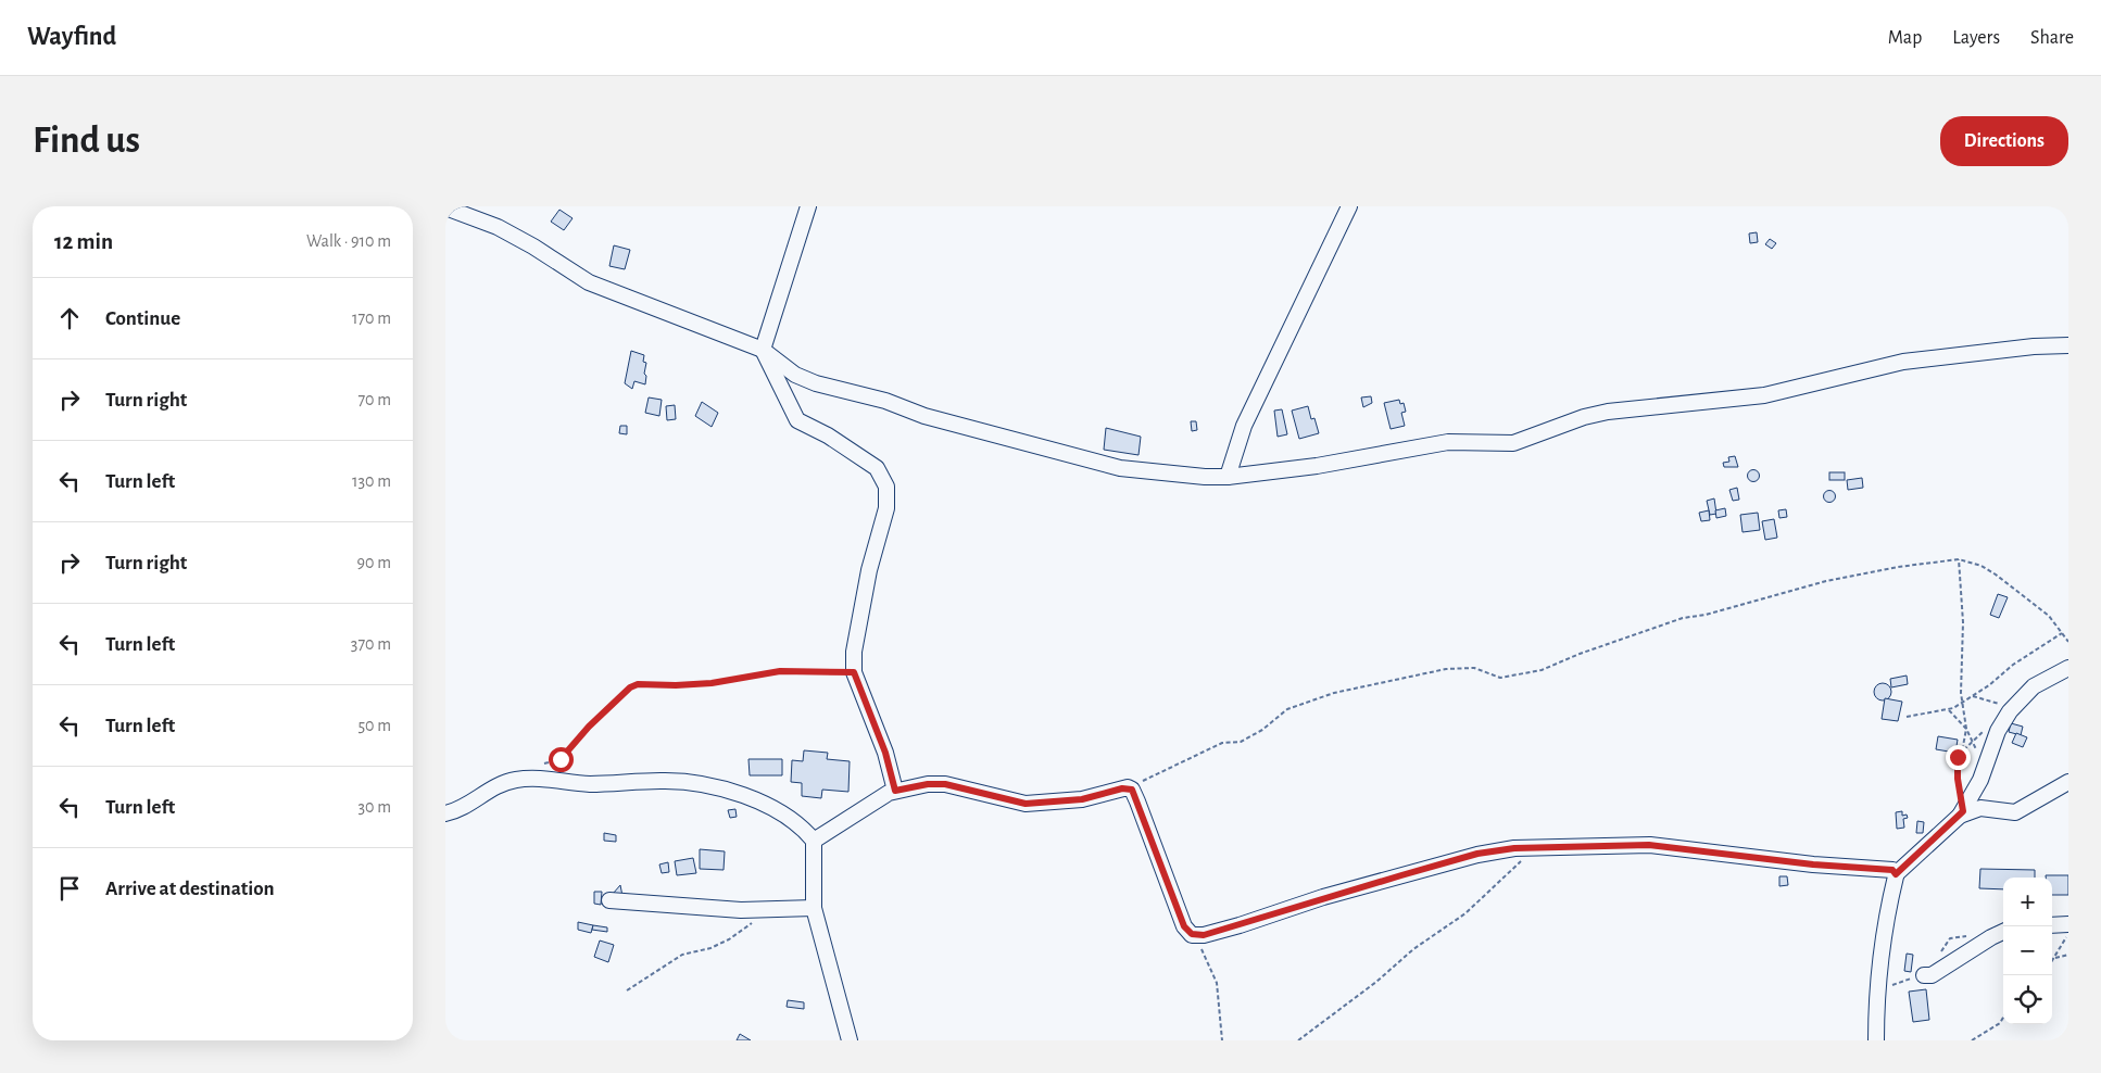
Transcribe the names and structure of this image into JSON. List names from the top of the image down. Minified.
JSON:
{"page":{"header":"Wayfind","nav":["Map","Layers","Share"],"buttons":"Directions","title":"Find us","heading":["12 min","Walk · 910 m"],"list":[["Continue","170 m"],["Turn right","70 m"],["Turn left","130 m"],["Turn right","90 m"],["Turn left","370 m"],["Turn left","50 m"],["Turn left","30 m"],"Arrive at destination"],"map_buttons":["+","−"]}}
